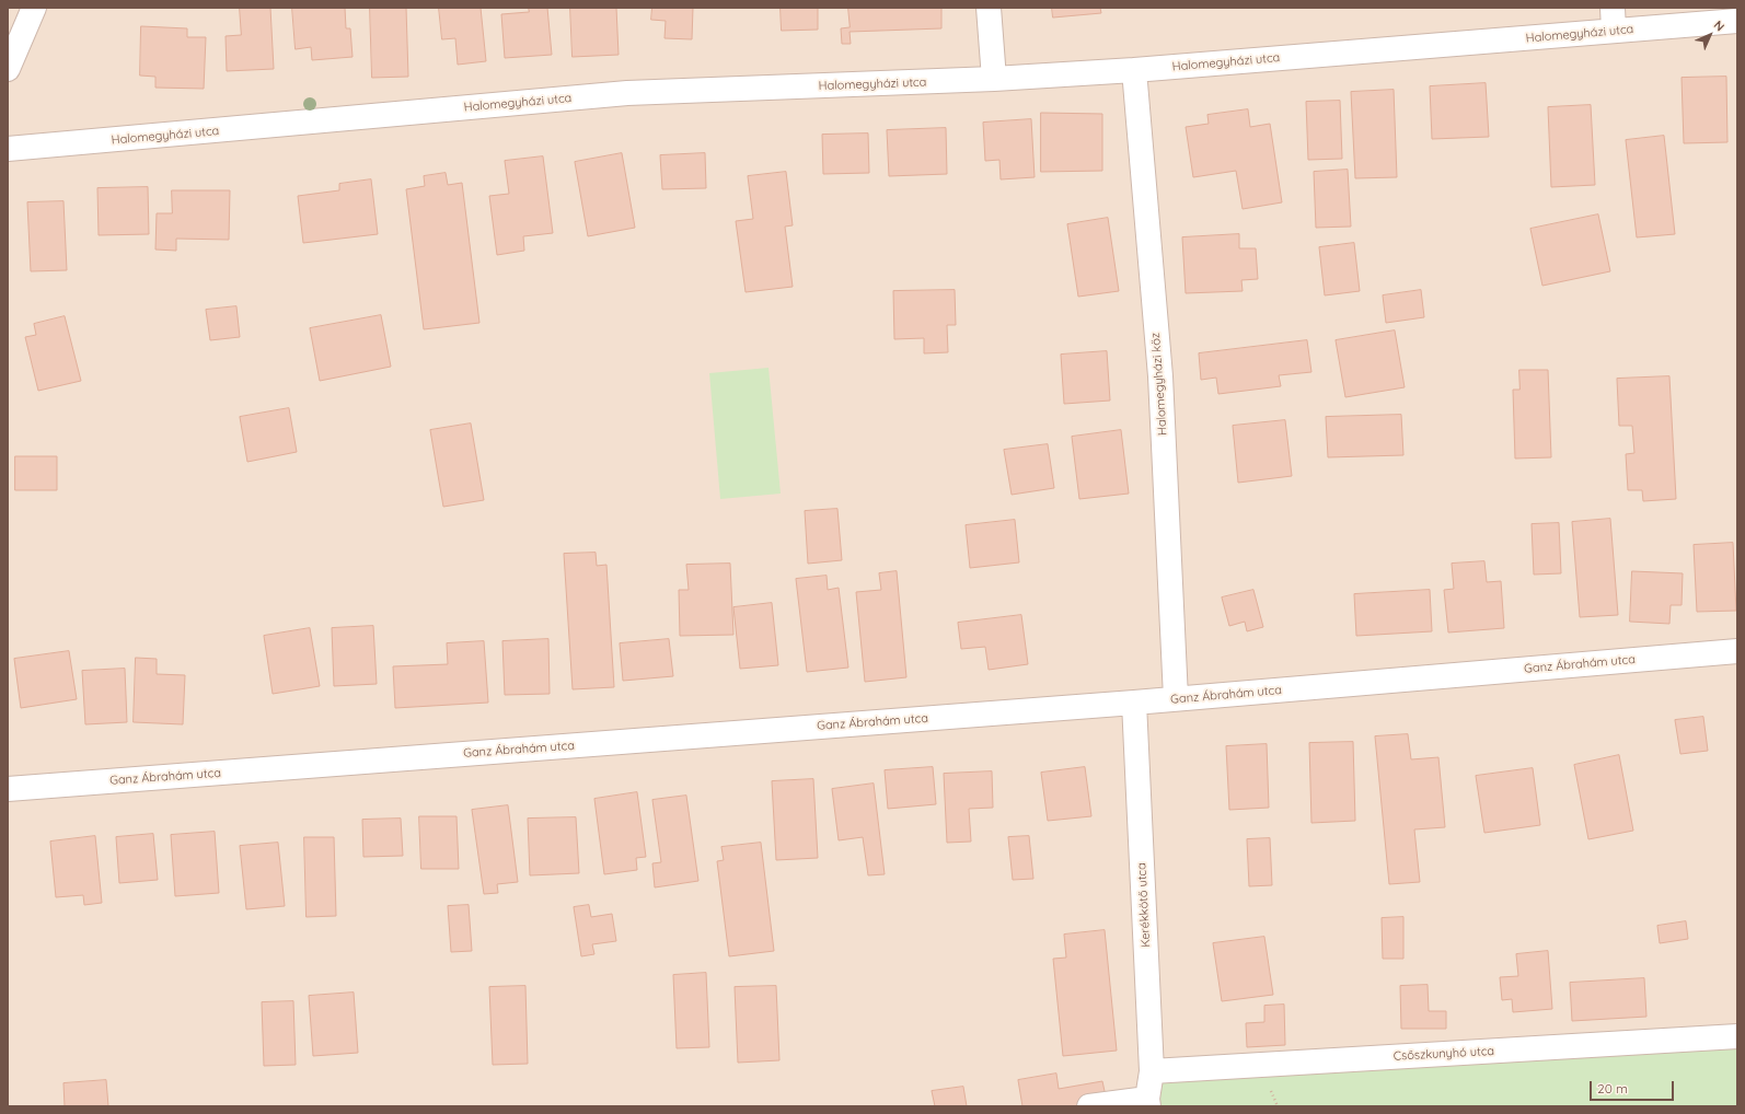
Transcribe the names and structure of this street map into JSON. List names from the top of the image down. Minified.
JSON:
{"streets":{"street":["Halomegyházi utca","Halomegyházi köz","Ganz Ábrahám utca","Kerékkötő utca","Csőszkunyhó utca"]},"crossings":[["Halomegyházi utca","Halomegyházi köz"],["Halomegyházi köz","Ganz Ábrahám utca"],["Ganz Ábrahám utca","Kerékkötő utca"],["Kerékkötő utca","Csőszkunyhó utca"]],"scale_bar":"20 m","north":"top right"}
